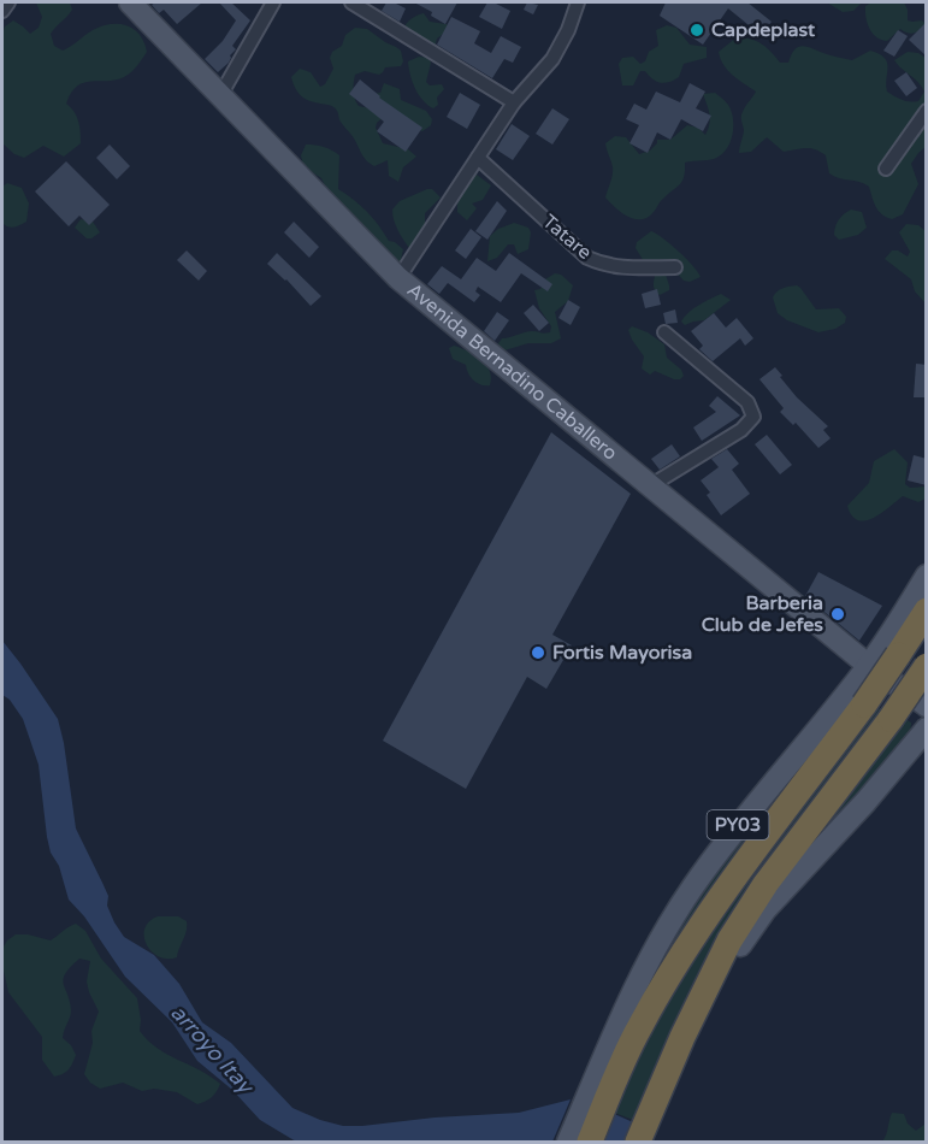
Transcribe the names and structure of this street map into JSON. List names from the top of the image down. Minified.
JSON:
{"streets":{"highway":["PY03"],"main road":["Avenida Bernadino Caballero"],"street":["Tatare"]},"crossings":[["Avenida Bernadino Caballero","PY03"]],"water":["arroyo Itay"],"places":["Capdeplast","Barberia Club de Jefes","Fortis Mayorisa"]}
